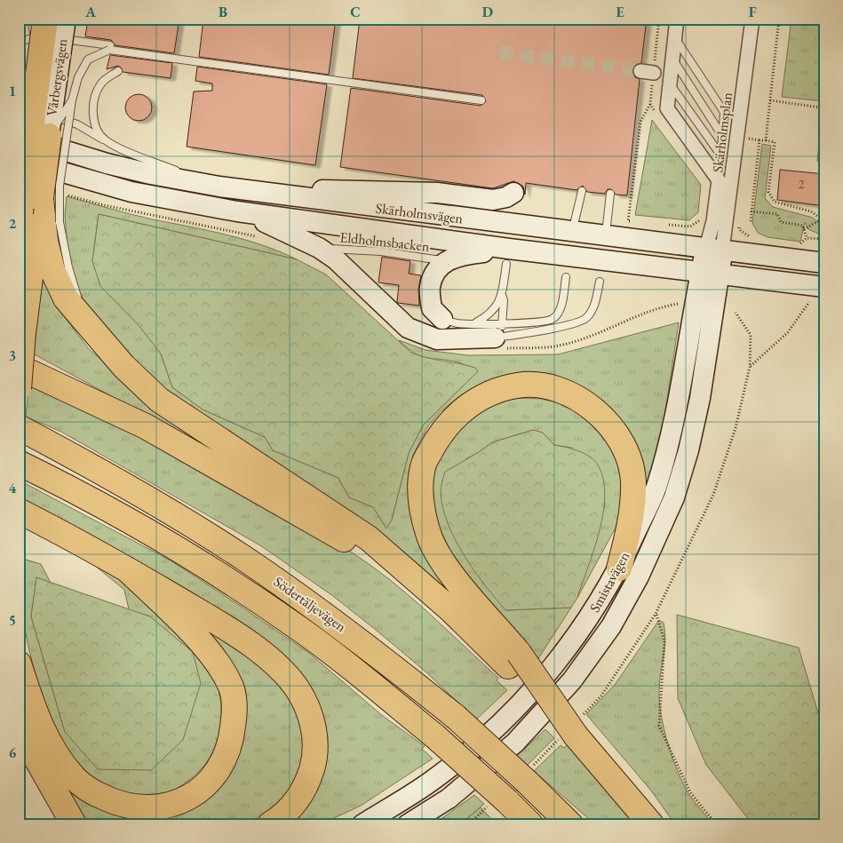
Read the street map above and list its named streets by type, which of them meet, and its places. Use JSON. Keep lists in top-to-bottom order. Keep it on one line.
{"streets":{"highway":["Södertäljevägen"],"main road":["Vårbergsvägen","Skärholmsvägen","Smistavägen"],"street":["Skärholmsplan"],"lane":["Eldholmsbacken"]},"crossings":[["Skärholmsplan","Skärholmsvägen"],["Skärholmsplan","Smistavägen"],["Skärholmsvägen","Eldholmsbacken"],["Skärholmsvägen","Smistavägen"]],"house_numbers":["2"],"grid":{"columns":["A","B","C","D","E","F"],"rows":["1","2","3","4","5","6"]}}
